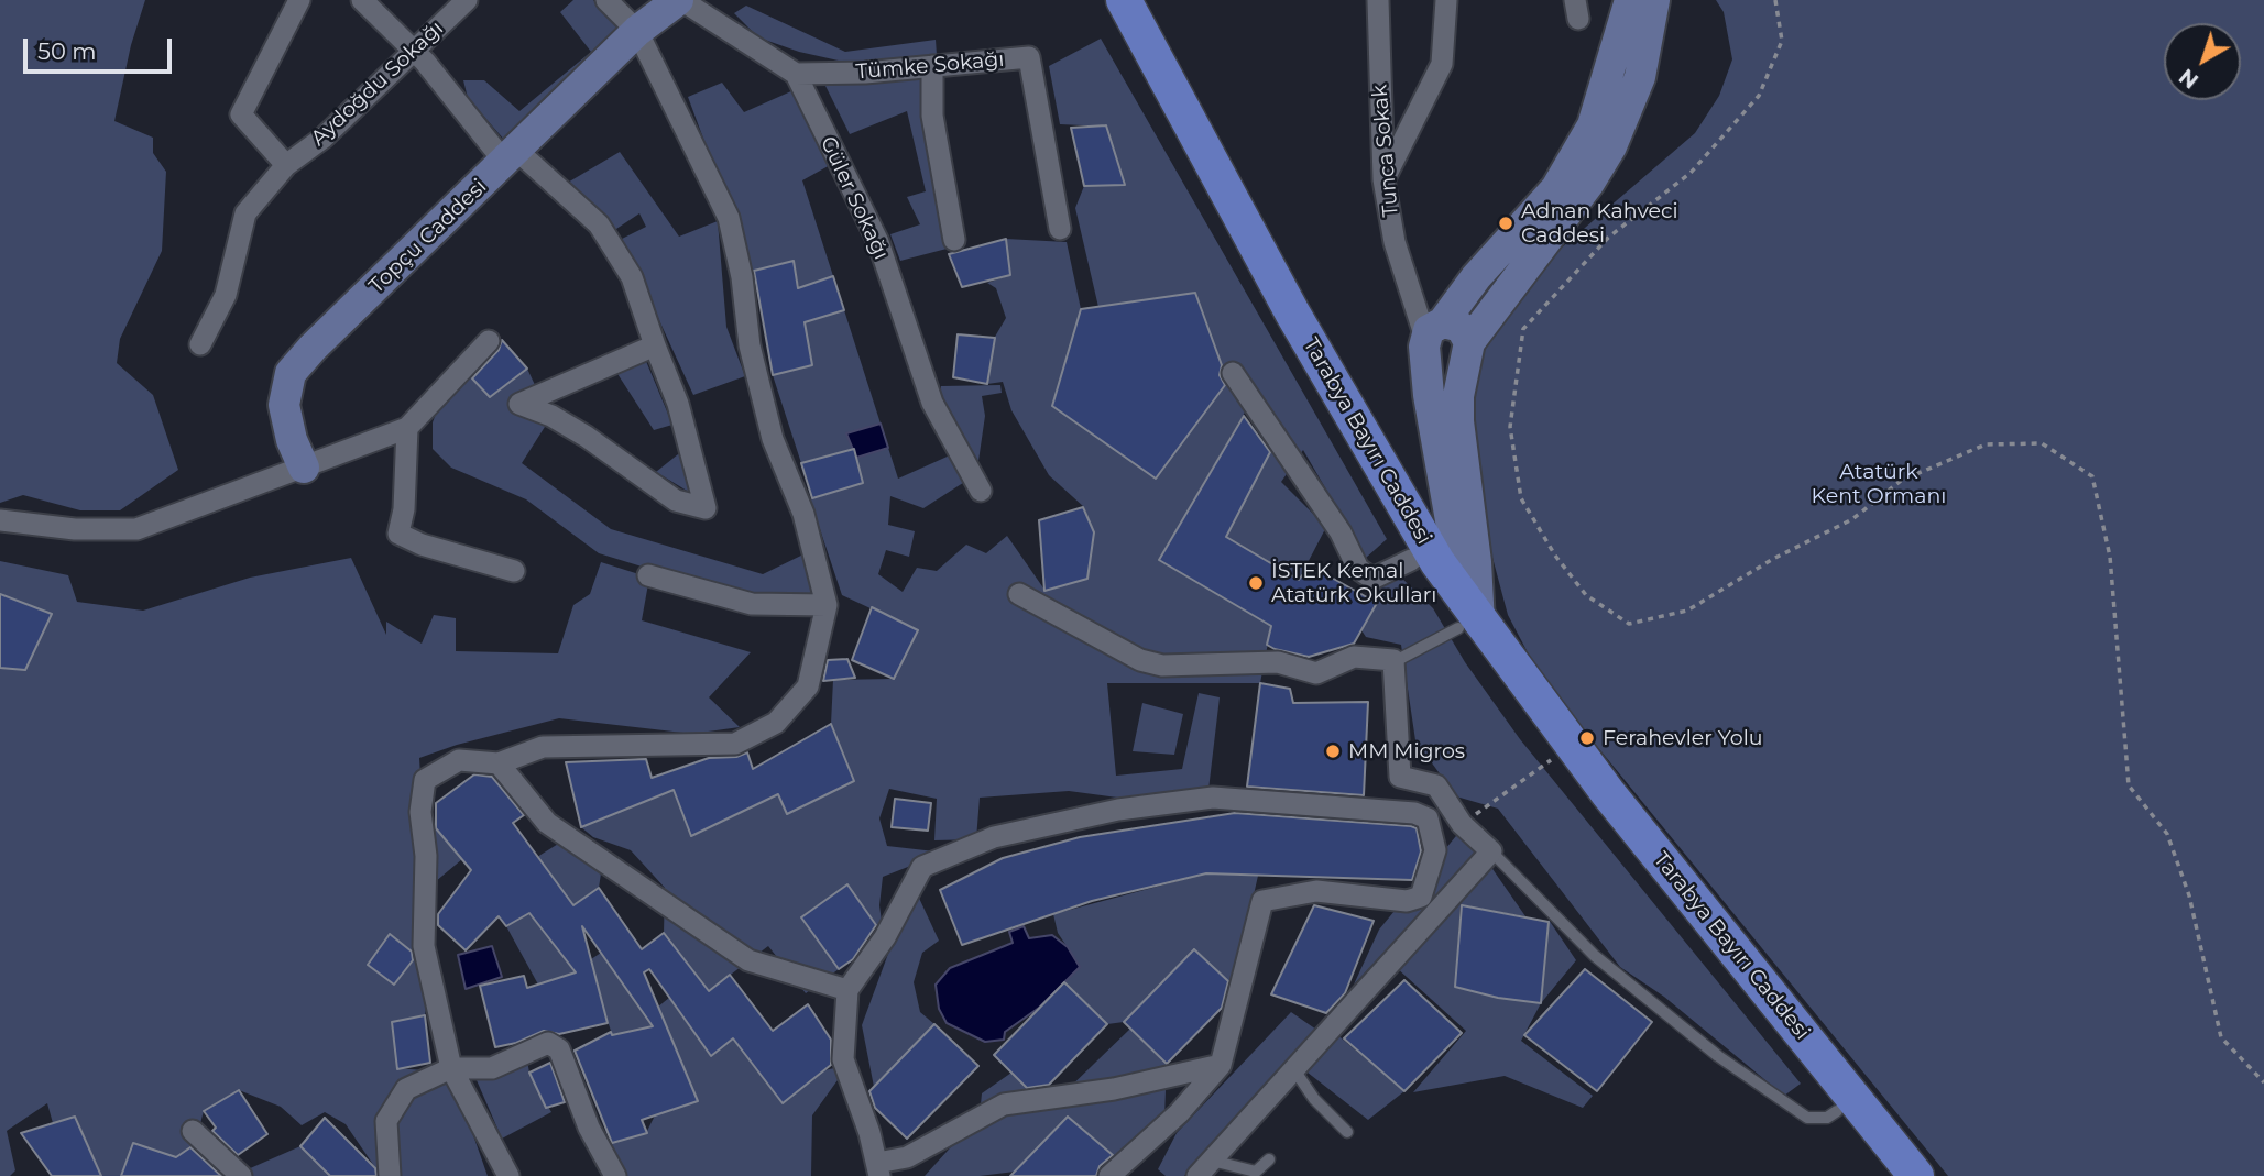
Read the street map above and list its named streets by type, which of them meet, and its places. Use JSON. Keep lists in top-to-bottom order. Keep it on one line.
{"streets":{"main road":["Topçu Caddesi","Tarabya Bayırı Caddesi"],"street":["Tümke Sokağı","Aydoğdu Sokağı","Tunca Sokak","Güler Sokağı"]},"crossings":[["Tümke Sokağı","Güler Sokağı"]],"parks":["Atatürk Kent Ormanı"],"places":["Adnan Kahveci Caddesi","İSTEK Kemal Atatürk Okulları","Ferahevler Yolu","MM Migros"],"scale_bar":"50 m","north":"bottom left"}
